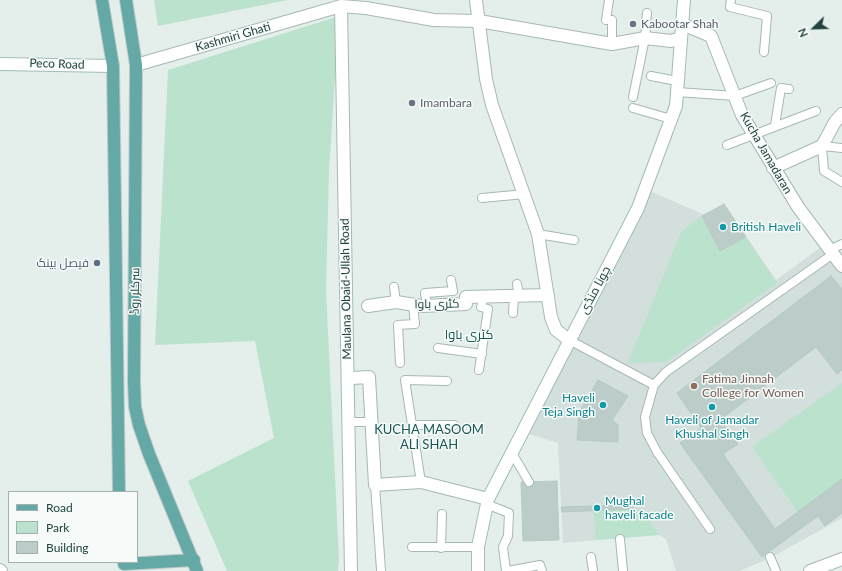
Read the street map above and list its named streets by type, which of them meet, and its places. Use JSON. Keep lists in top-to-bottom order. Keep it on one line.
{"streets":{"main road":["سرکلر روڈ"],"street":["Kashmiri Ghati","Peco Road","Kucha Jamadaran","Maulana Obaid-Ullah Road","چونا منڈی","کٹری باوا"]},"crossings":[["Kashmiri Ghati","Maulana Obaid-Ullah Road"],["Kashmiri Ghati","سرکلر روڈ"],["Peco Road","سرکلر روڈ"],["Kucha Jamadaran","چونا منڈی"]],"districts":["کٹری باوا","KUCHA MASOOM ALI SHAH"],"places":["Kabootar Shah","Imambara","British Haveli","فیصل بینک","Fatima Jinnah College for Women","Haveli Teja Singh","Haveli of Jamadar Khushal Singh","Mughal haveli facade"],"legend":["Road","Park","Building"],"north":"bottom left"}
